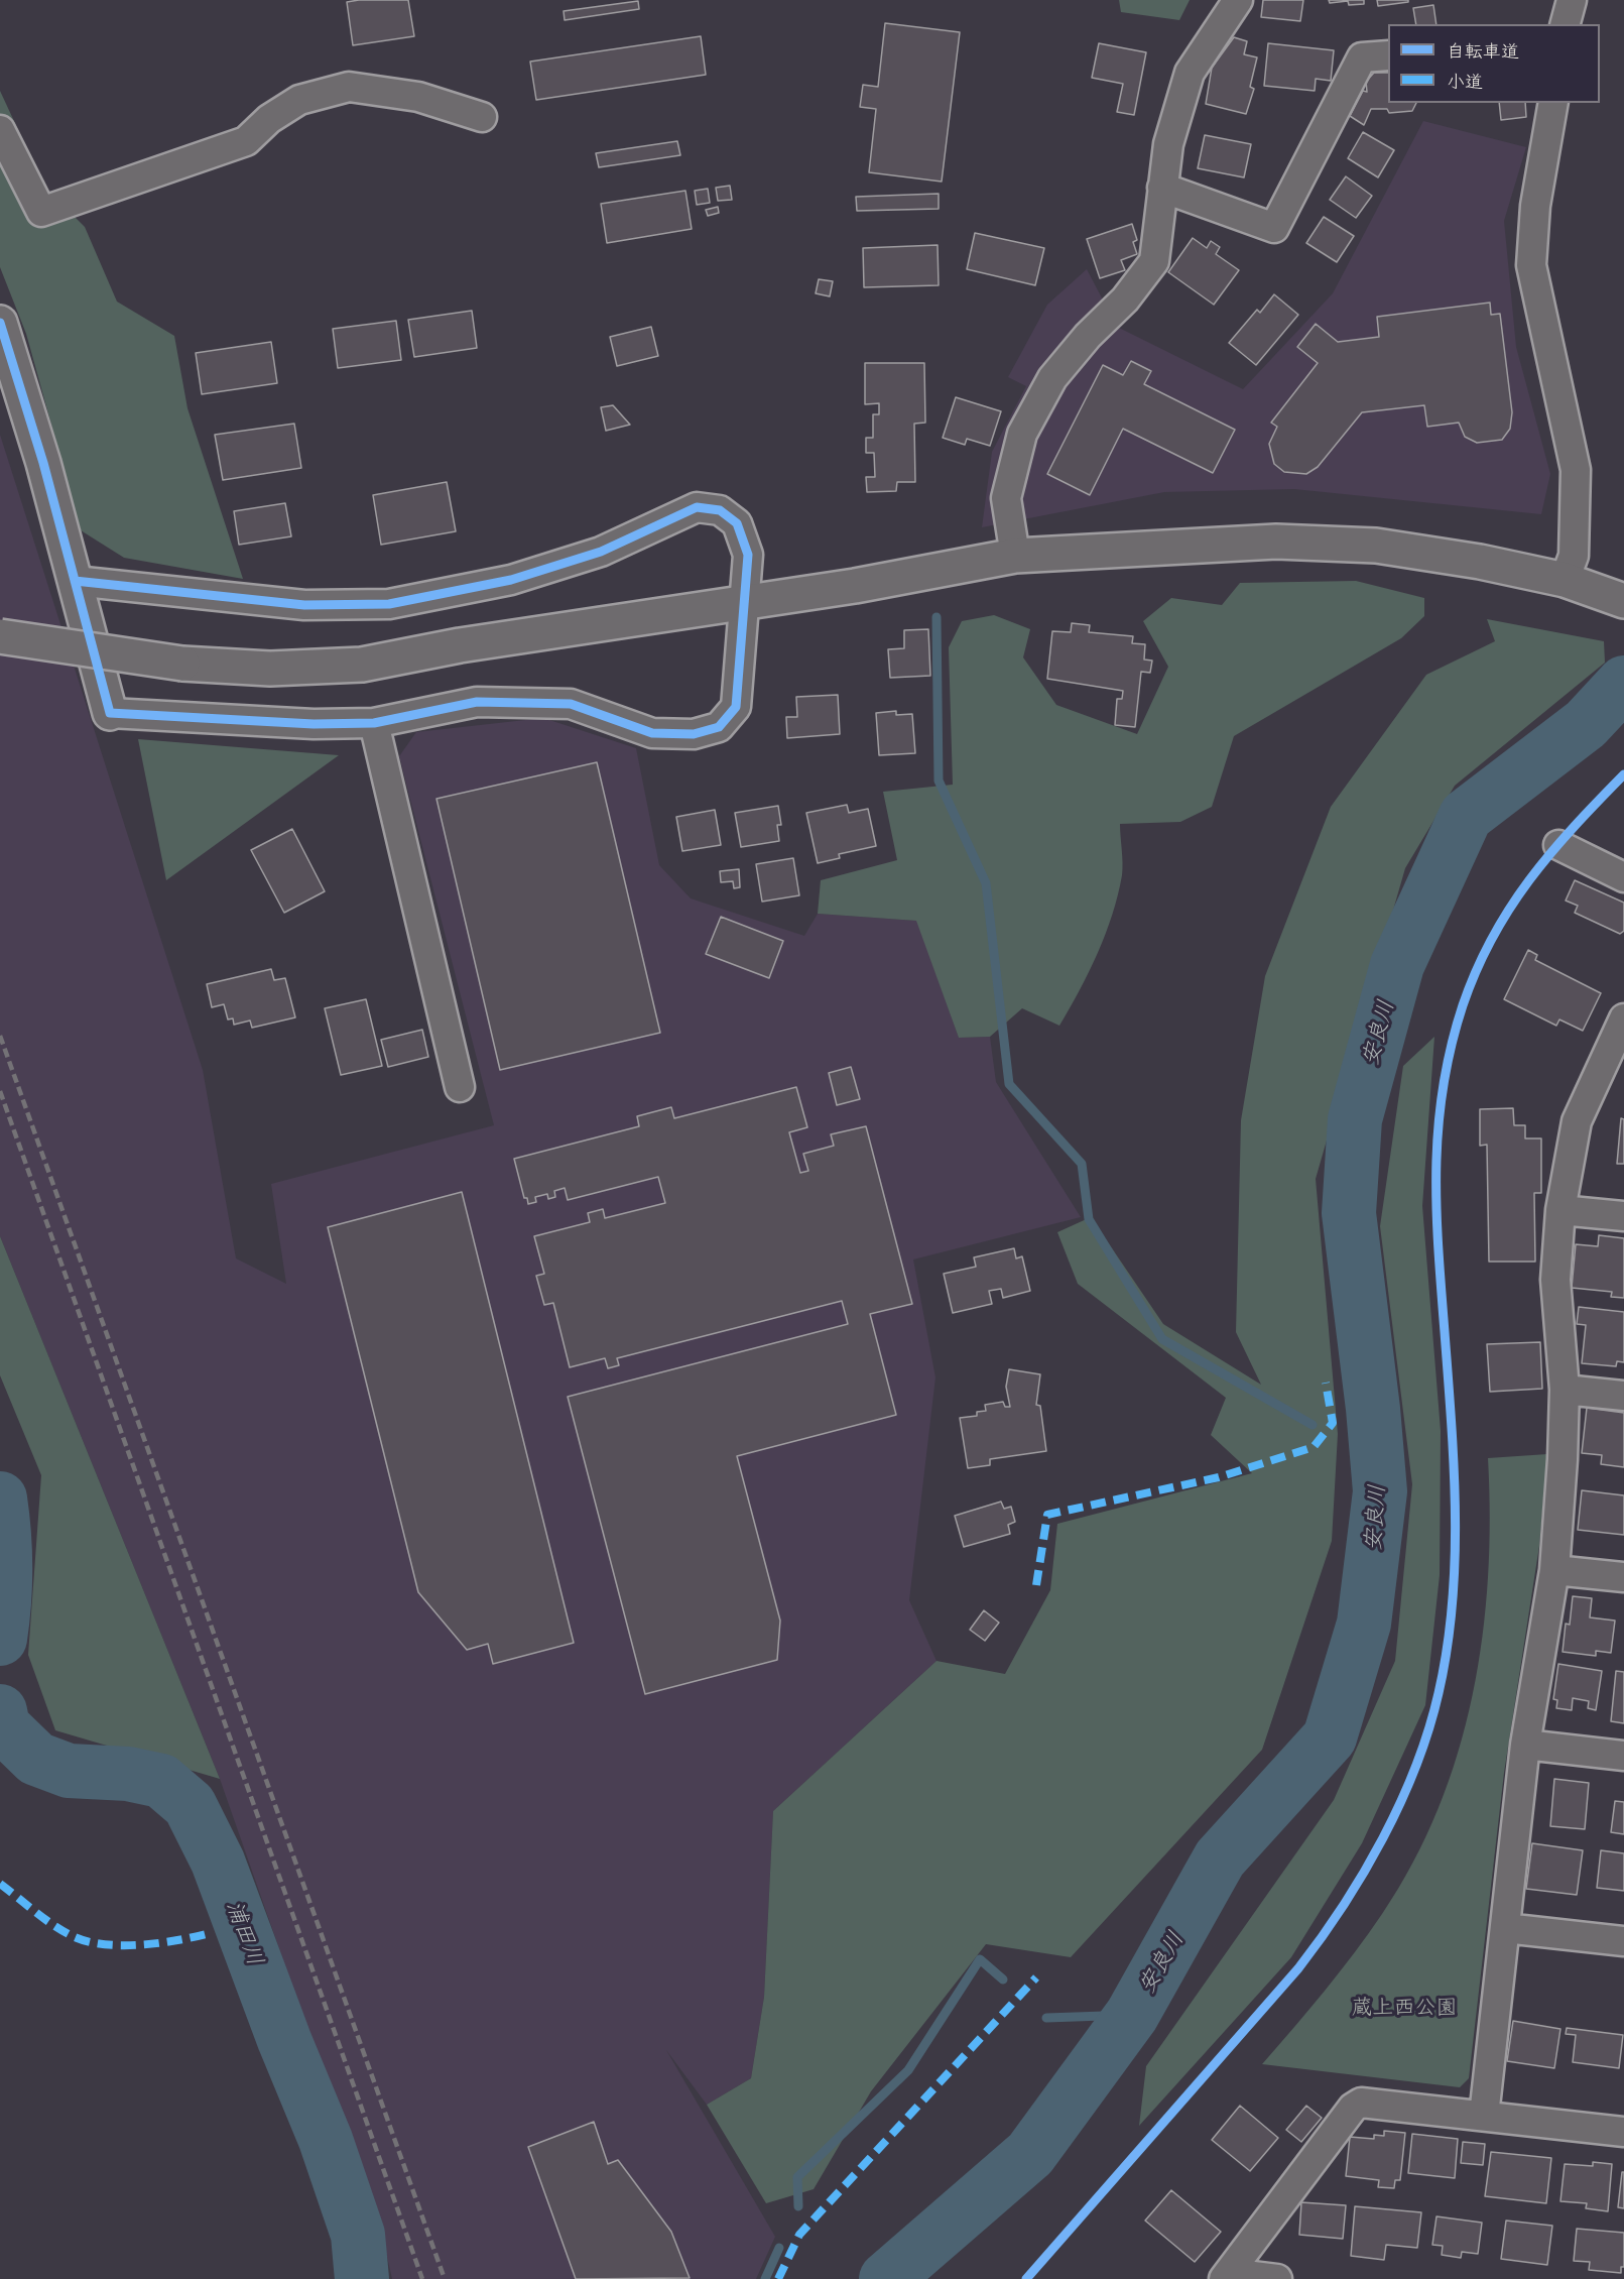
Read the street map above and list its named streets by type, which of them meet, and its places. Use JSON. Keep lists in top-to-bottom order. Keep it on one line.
{"water":["安良川","浦田川"],"parks":["蔵上西公園"],"legend":["自転車道","小道"]}
